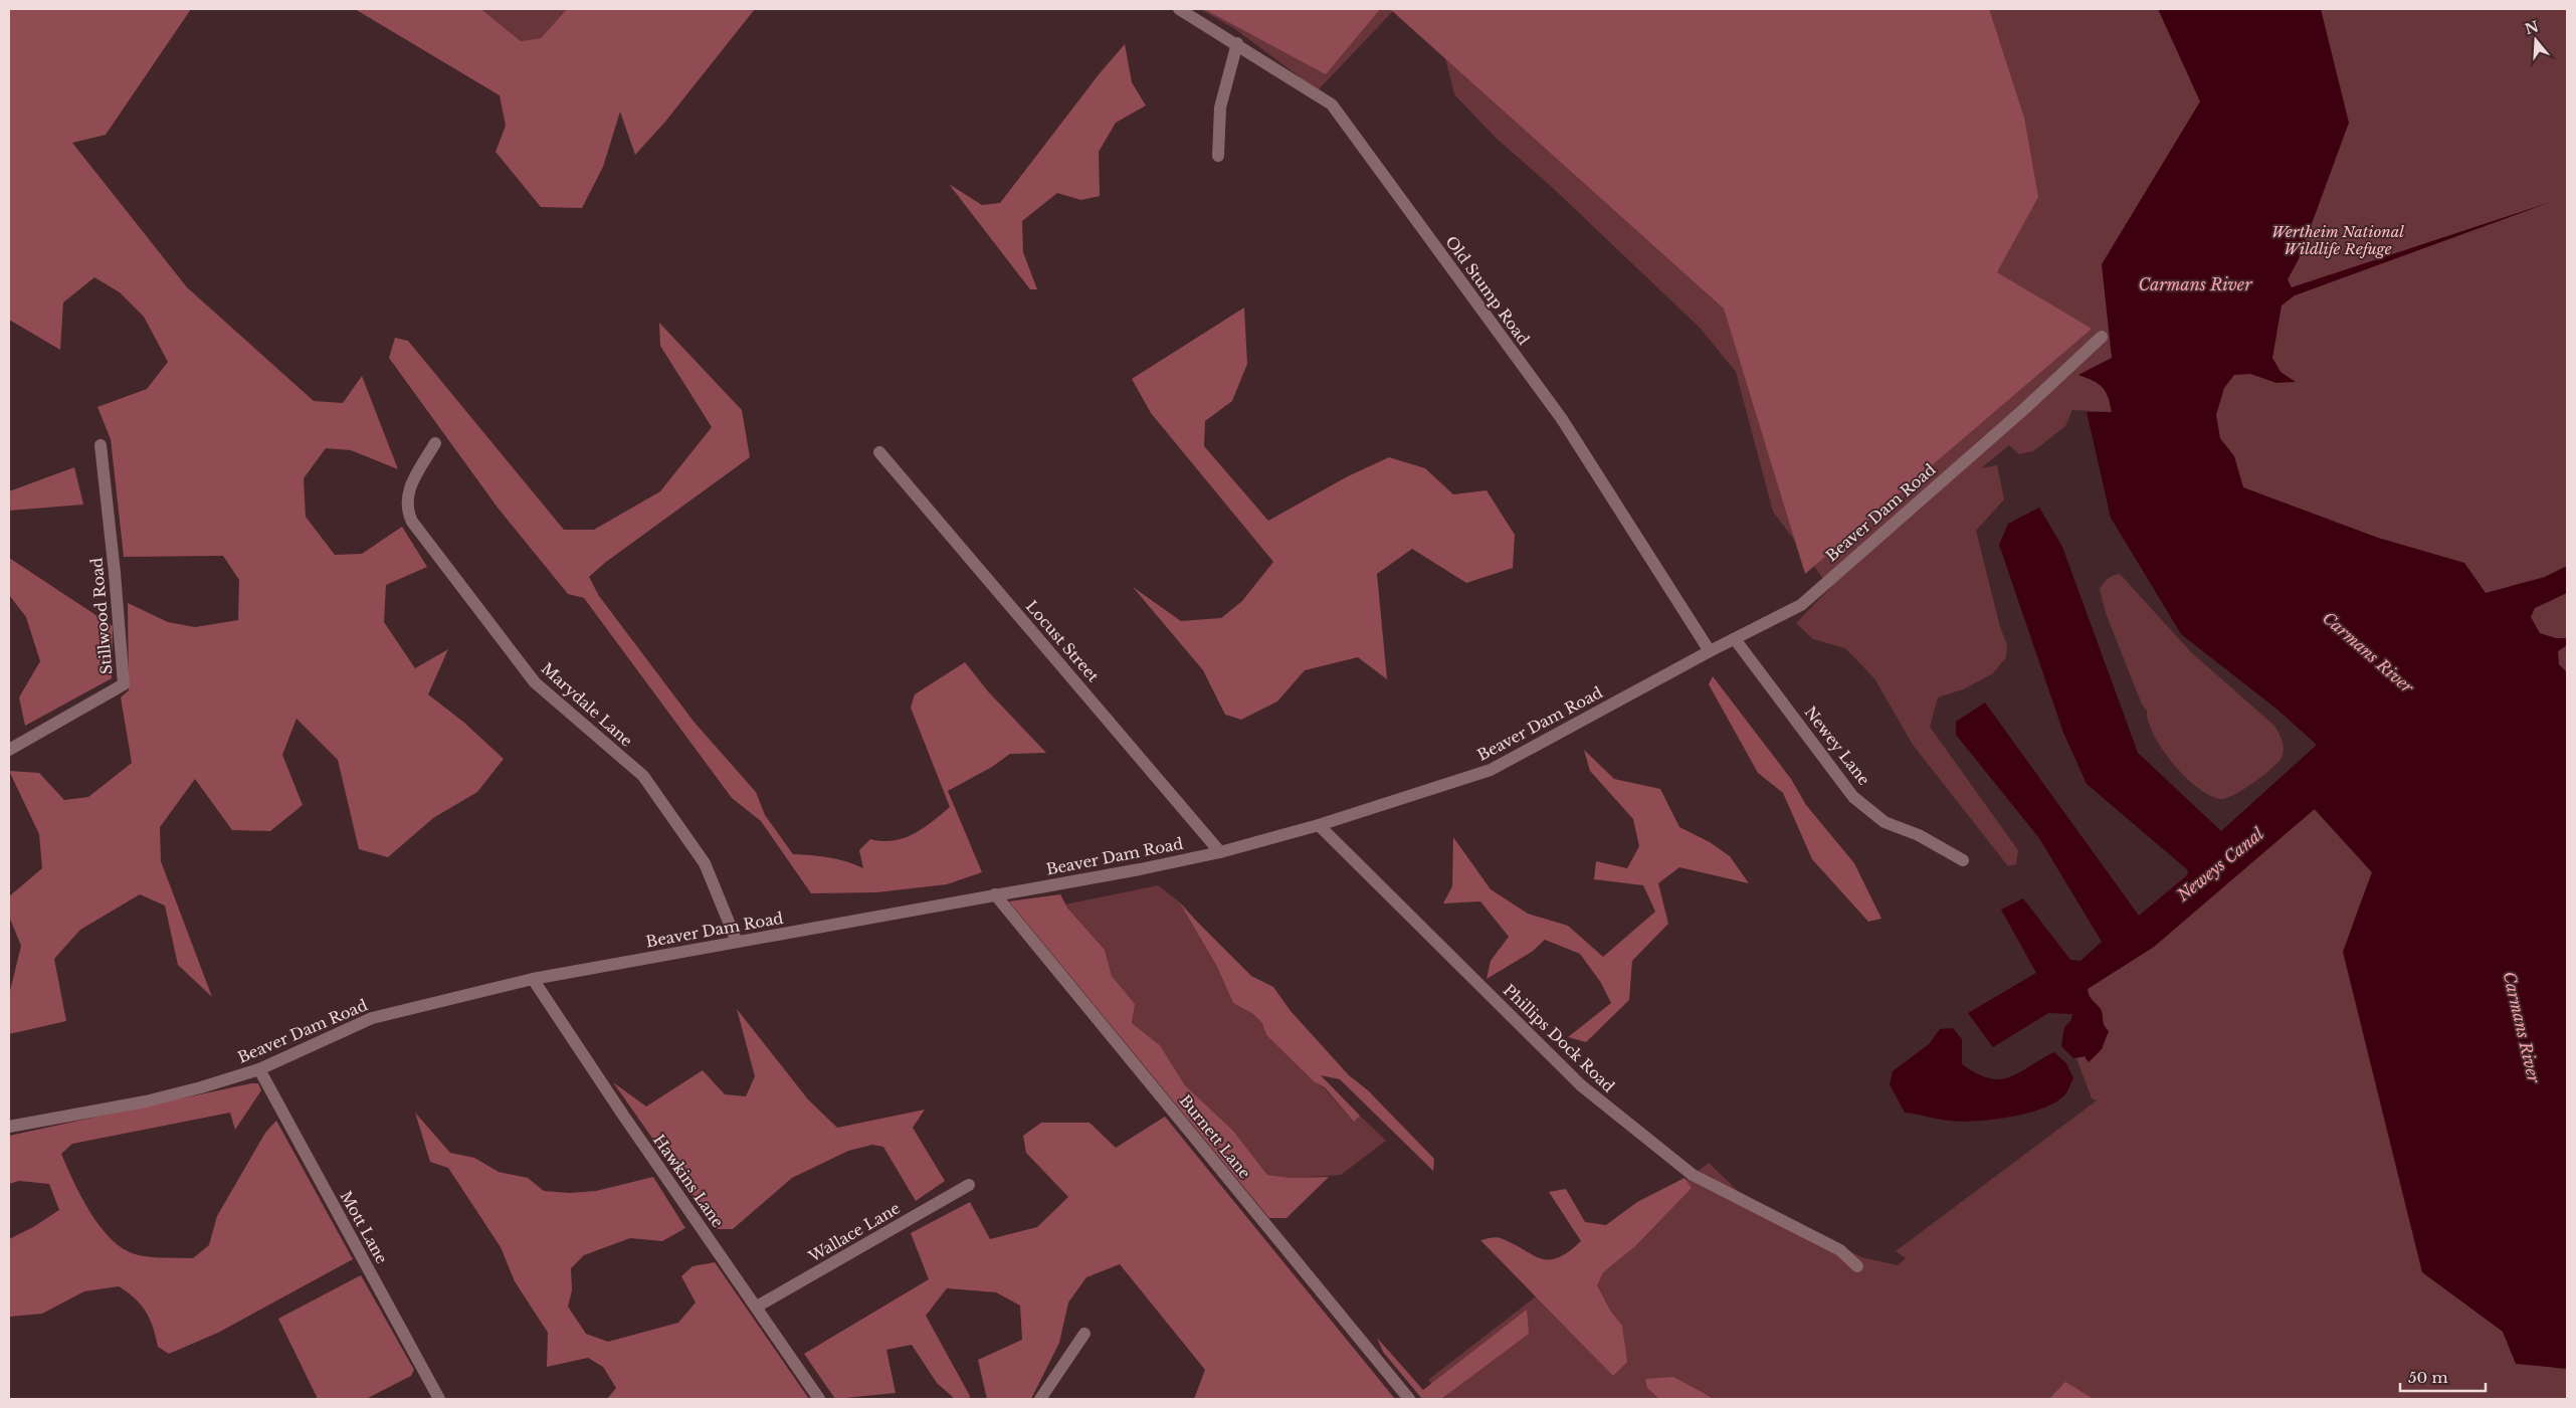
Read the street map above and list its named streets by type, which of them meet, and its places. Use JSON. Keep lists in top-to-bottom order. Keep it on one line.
{"streets":{"street":["Old Stump Road","Beaver Dam Road","Stillwood Road","Locust Street","Marydale Lane","Newey Lane","Phillips Dock Road","Burnett Lane","Hawkins Lane","Mott Lane","Wallace Lane"]},"crossings":[["Old Stump Road","Beaver Dam Road"],["Beaver Dam Road","Locust Street"],["Beaver Dam Road","Marydale Lane"],["Beaver Dam Road","Newey Lane"],["Beaver Dam Road","Phillips Dock Road"],["Beaver Dam Road","Burnett Lane"],["Beaver Dam Road","Hawkins Lane"],["Beaver Dam Road","Mott Lane"],["Hawkins Lane","Wallace Lane"]],"water":["Carmans River","Neweys Canal"],"parks":["Wertheim National Wildlife Refuge"],"scale_bar":"50 m","north":"top"}
